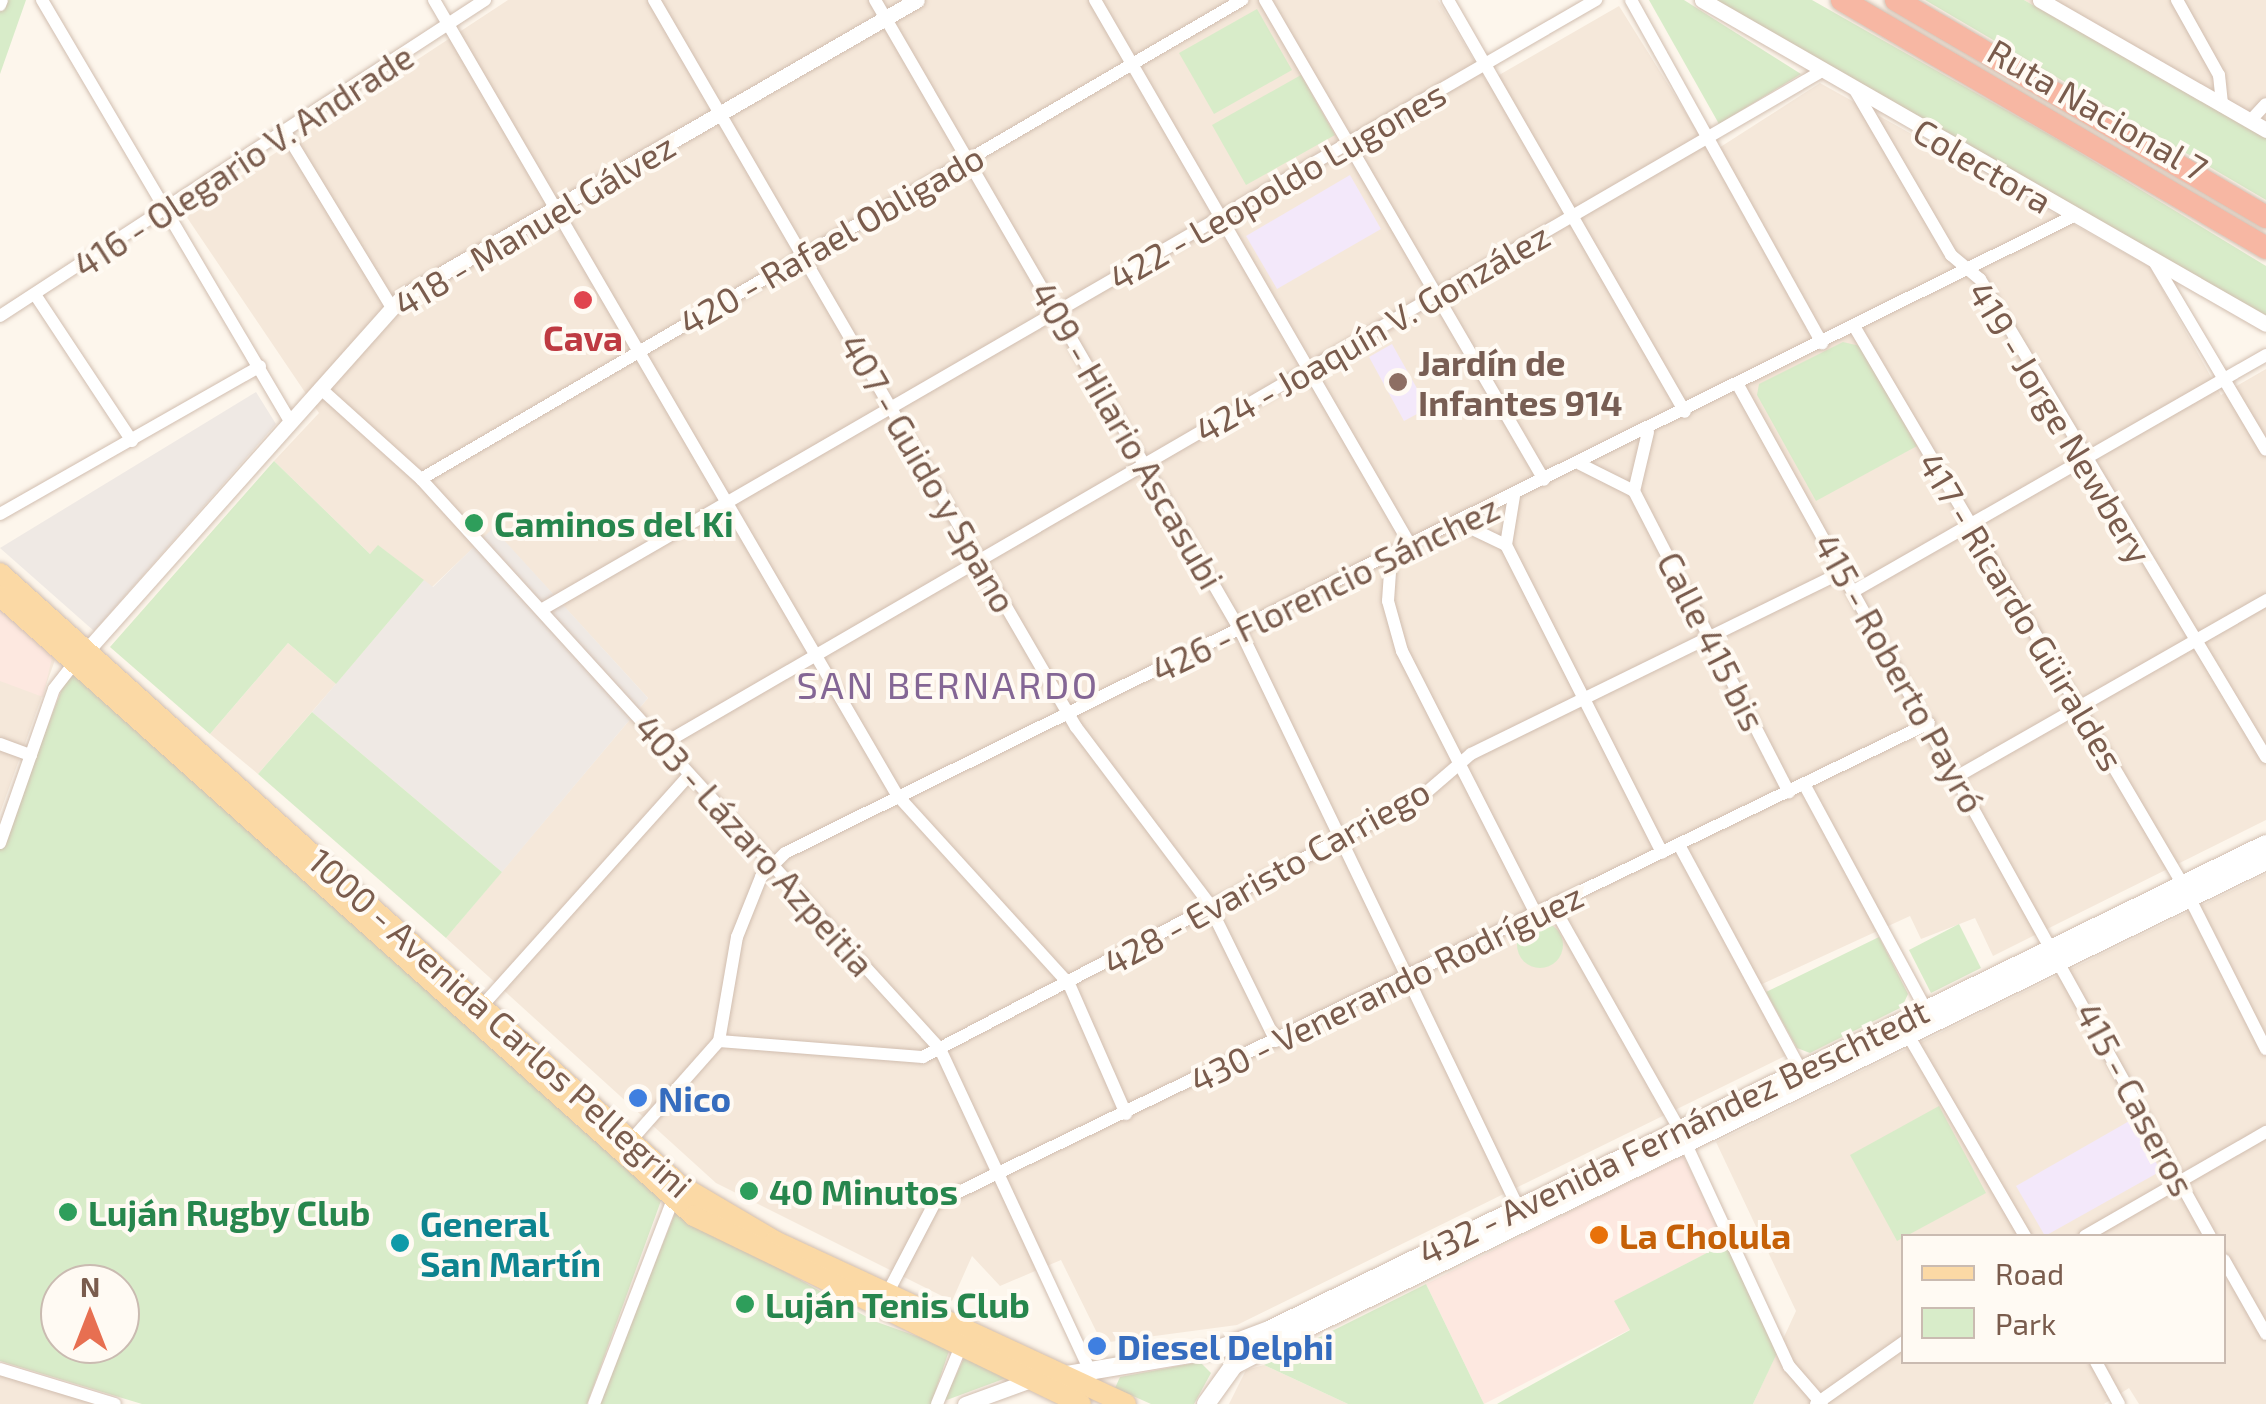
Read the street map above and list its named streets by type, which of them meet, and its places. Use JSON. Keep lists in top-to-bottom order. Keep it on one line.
{"streets":{"highway":["Ruta Nacional 7"],"main road":["1000 - Avenida Carlos Pellegrini","432 - Avenida Fernández Beschtedt"],"street":["416 - Olegario V. Andrade","Colectora","422 - Leopoldo Lugones","418 - Manuel Gálvez","420 - Rafael Obligado","424 - Joaquín V. González","419 - Jorge Newbery","409 - Hilario Ascasubi","407 - Guido y Spano","426 - Florencio Sánchez","417 - Ricardo Güiraldes","Calle 415 bis","415 - Roberto Payró","403 - Lázaro Azpeitia","428 - Evaristo Carriego","430 - Venerando Rodríguez","415 - Caseros"]},"crossings":[["Colectora","424 - Joaquín V. González"],["Colectora","419 - Jorge Newbery"],["Colectora","426 - Florencio Sánchez"],["422 - Leopoldo Lugones","409 - Hilario Ascasubi"],["422 - Leopoldo Lugones","407 - Guido y Spano"],["422 - Leopoldo Lugones","403 - Lázaro Azpeitia"],["418 - Manuel Gálvez","409 - Hilario Ascasubi"],["418 - Manuel Gálvez","407 - Guido y Spano"],["418 - Manuel Gálvez","403 - Lázaro Azpeitia"],["418 - Manuel Gálvez","1000 - Avenida Carlos Pellegrini"],["420 - Rafael Obligado","409 - Hilario Ascasubi"],["420 - Rafael Obligado","407 - Guido y Spano"],["420 - Rafael Obligado","403 - Lázaro Azpeitia"],["424 - Joaquín V. González","409 - Hilario Ascasubi"],["424 - Joaquín V. González","407 - Guido y Spano"],["424 - Joaquín V. González","403 - Lázaro Azpeitia"],["419 - Jorge Newbery","426 - Florencio Sánchez"],["409 - Hilario Ascasubi","426 - Florencio Sánchez"],["409 - Hilario Ascasubi","428 - Evaristo Carriego"],["409 - Hilario Ascasubi","430 - Venerando Rodríguez"],["409 - Hilario Ascasubi","432 - Avenida Fernández Beschtedt"],["407 - Guido y Spano","426 - Florencio Sánchez"],["407 - Guido y Spano","428 - Evaristo Carriego"],["407 - Guido y Spano","430 - Venerando Rodríguez"],["426 - Florencio Sánchez","417 - Ricardo Güiraldes"],["426 - Florencio Sánchez","415 - Roberto Payró"],["426 - Florencio Sánchez","403 - Lázaro Azpeitia"],["417 - Ricardo Güiraldes","432 - Avenida Fernández Beschtedt"],["Calle 415 bis","428 - Evaristo Carriego"],["Calle 415 bis","430 - Venerando Rodríguez"],["415 - Roberto Payró","428 - Evaristo Carriego"],["415 - Roberto Payró","430 - Venerando Rodríguez"],["415 - Roberto Payró","415 - Caseros"],["415 - Roberto Payró","432 - Avenida Fernández Beschtedt"],["403 - Lázaro Azpeitia","428 - Evaristo Carriego"],["403 - Lázaro Azpeitia","430 - Venerando Rodríguez"],["403 - Lázaro Azpeitia","432 - Avenida Fernández Beschtedt"],["430 - Venerando Rodríguez","1000 - Avenida Carlos Pellegrini"],["1000 - Avenida Carlos Pellegrini","432 - Avenida Fernández Beschtedt"],["415 - Caseros","432 - Avenida Fernández Beschtedt"]],"districts":["SAN BERNARDO"],"places":["Cava","Jardín de Infantes 914","Caminos del Ki","Nico","40 Minutos","Luján Rugby Club","La Cholula","General San Martín","Luján Tenis Club","Diesel Delphi"],"legend":["Road","Park"],"north":"top"}
